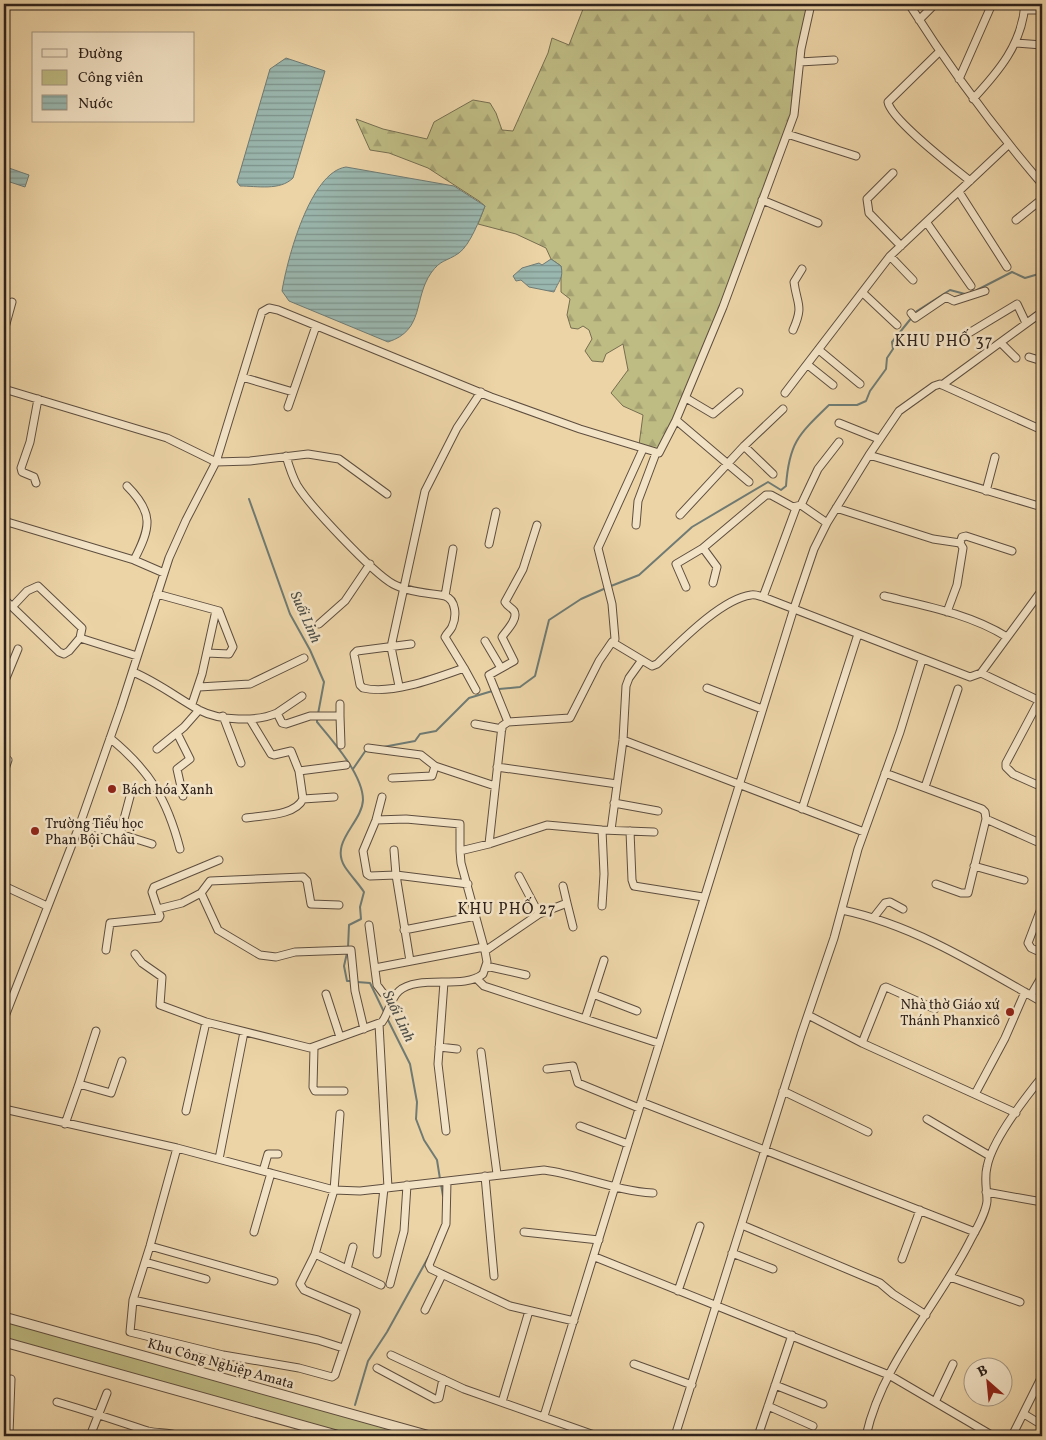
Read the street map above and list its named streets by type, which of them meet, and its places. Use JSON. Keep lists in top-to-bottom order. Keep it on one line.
{"streets":{"street":["Khu Công Nghiệp Amata"]},"districts":["KHU PHỐ 37","KHU PHỐ 27"],"water":["Suối Linh"],"places":["Bách hóa Xanh","Trường Tiểu học Phan Bội Châu","Nhà thờ Giáo xứ Thánh Phanxicô"],"legend":["Đường","Công viên","Nước"],"north":"top left"}
